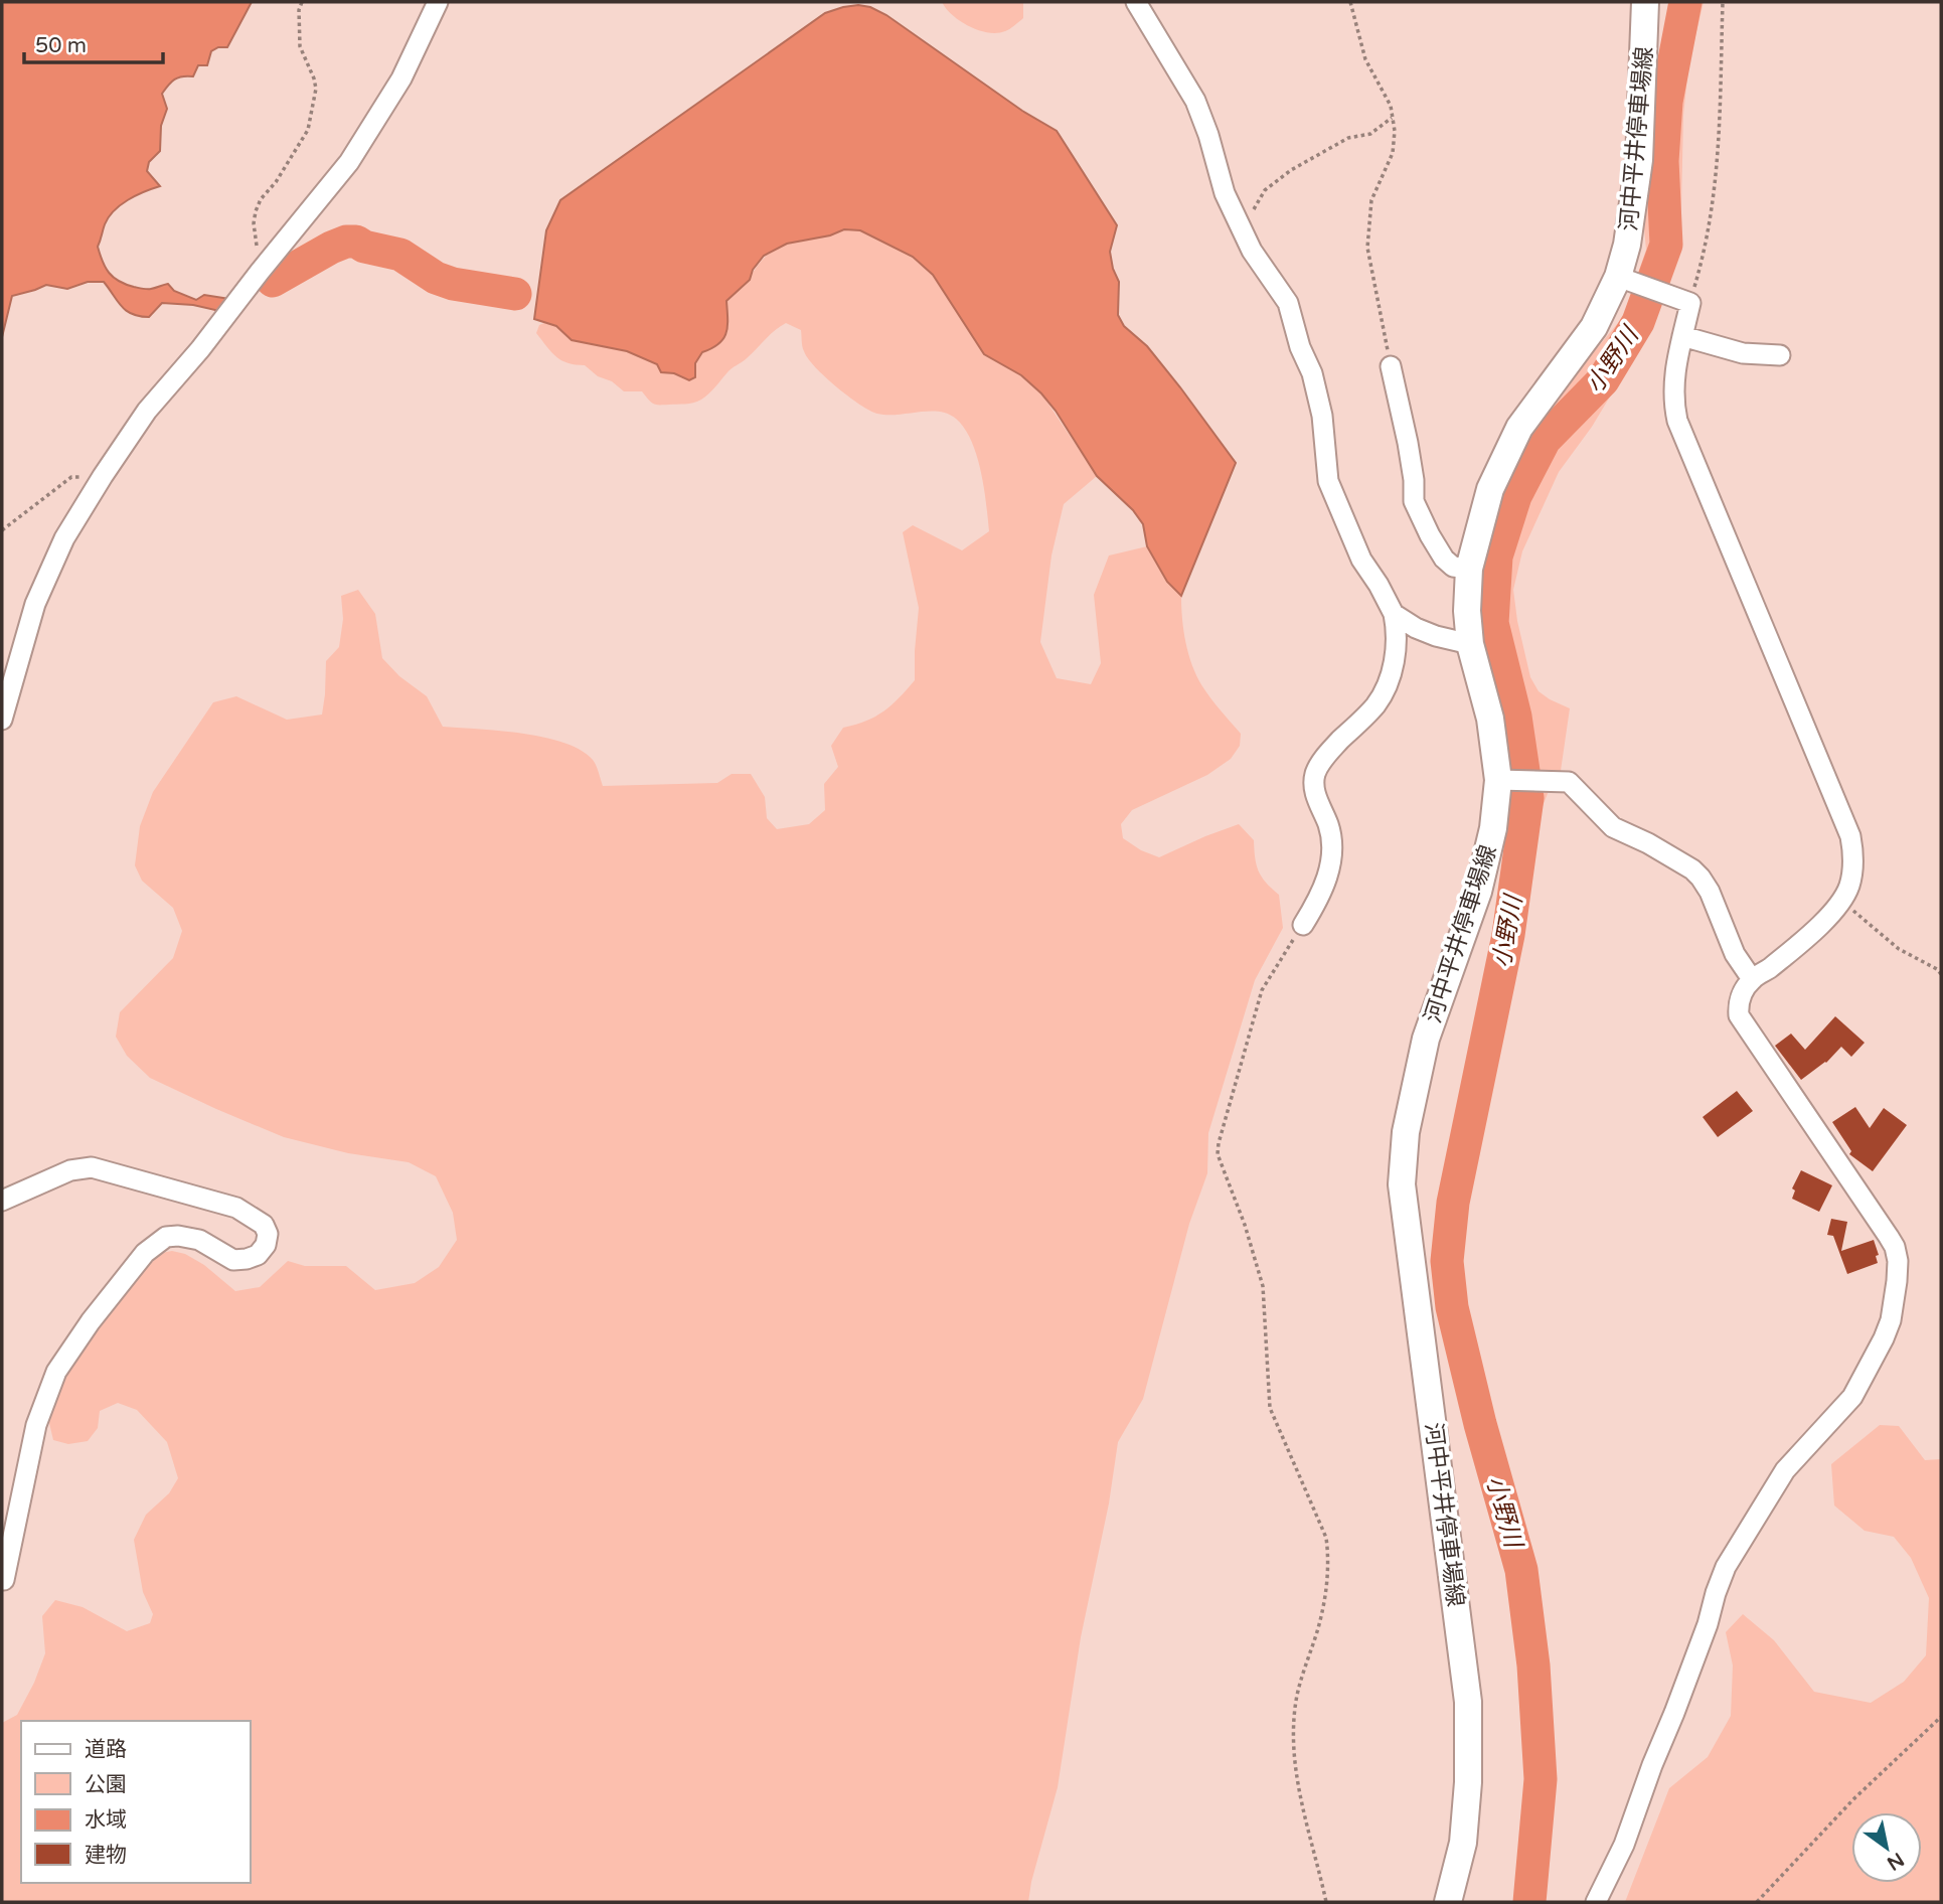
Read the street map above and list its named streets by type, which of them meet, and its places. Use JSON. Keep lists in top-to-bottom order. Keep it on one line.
{"streets":{"main road":["河中平井停車場線"]},"water":["小野川"],"legend":["道路","公園","水域","建物"],"scale_bar":"50 m","north":"bottom right"}
